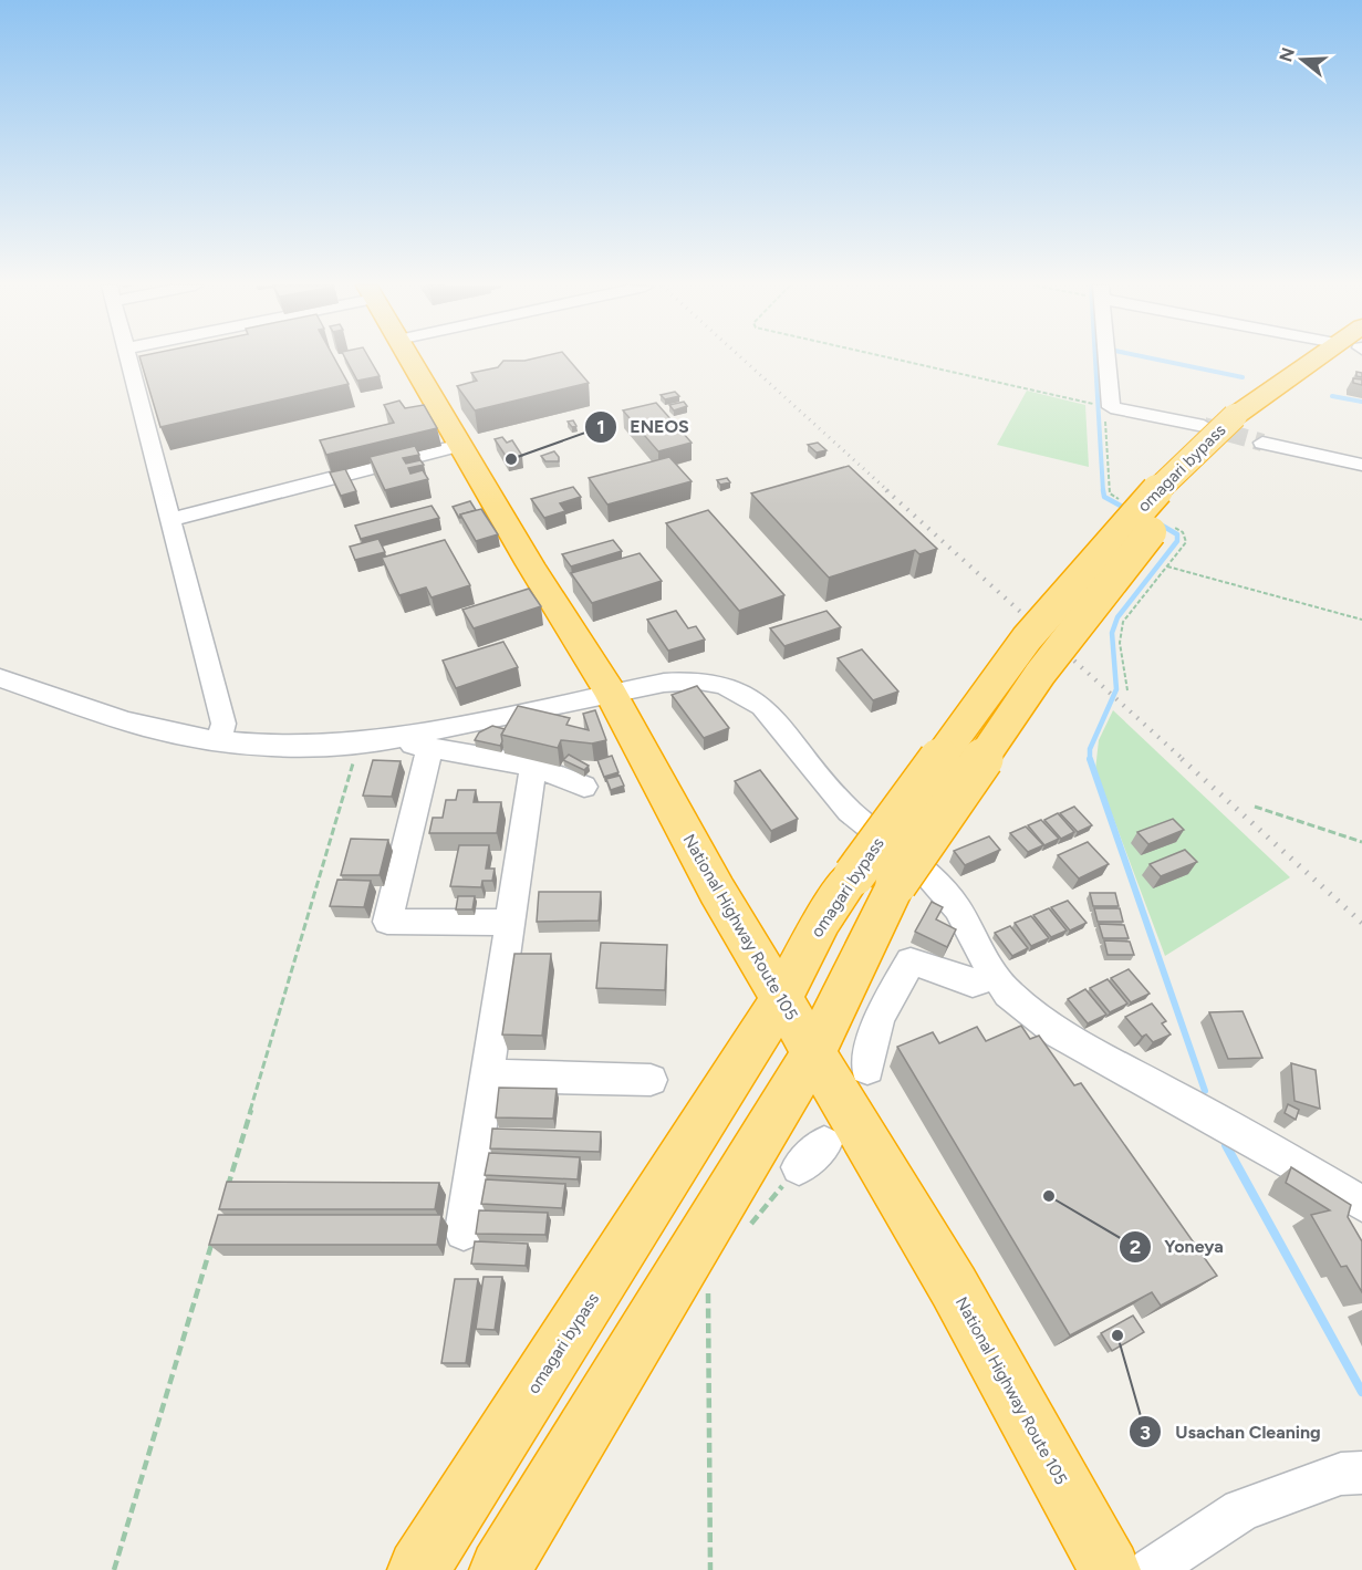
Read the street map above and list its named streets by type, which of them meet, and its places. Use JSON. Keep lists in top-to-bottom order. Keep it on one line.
{"streets":{"highway":["omagari bypass","National Highway Route 105"]},"crossings":[["omagari bypass","National Highway Route 105"]],"places":["ENEOS","Yoneya","Usachan Cleaning"],"north":"left"}
